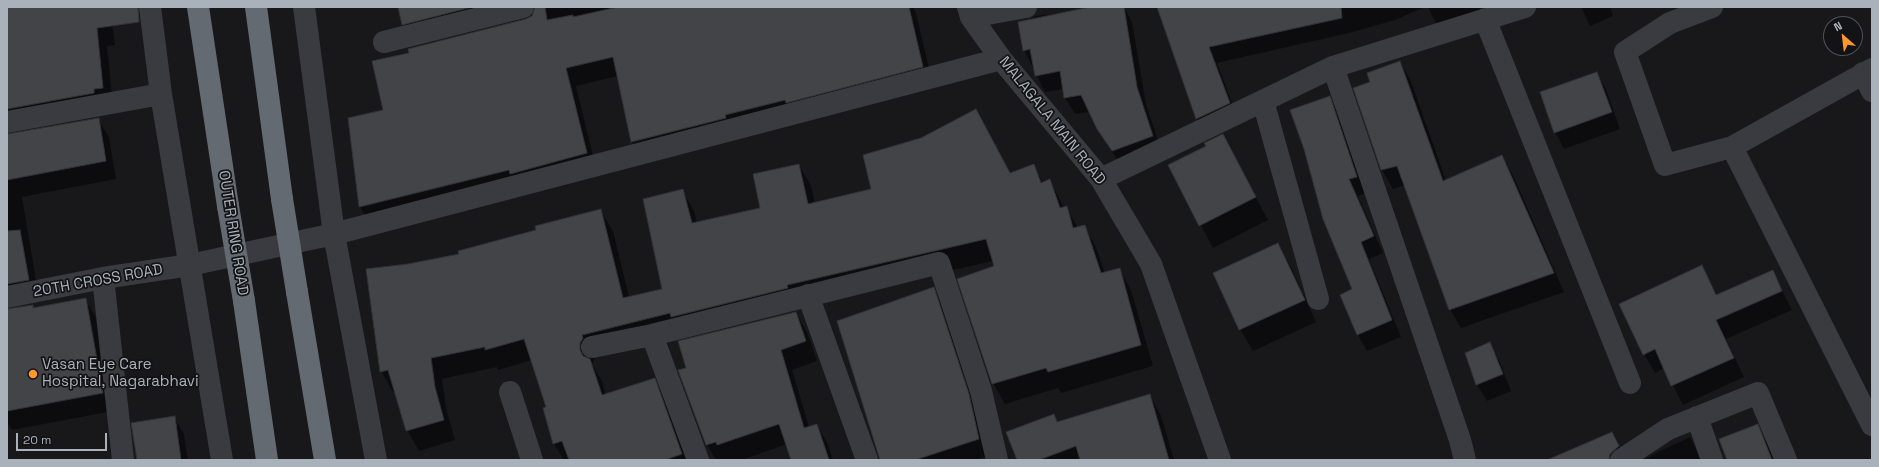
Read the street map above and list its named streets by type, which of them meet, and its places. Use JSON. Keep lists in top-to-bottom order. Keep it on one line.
{"streets":{"highway":["OUTER RING ROAD"],"street":["MALAGALA MAIN ROAD","20TH CROSS ROAD"]},"crossings":[["MALAGALA MAIN ROAD","20TH CROSS ROAD"]],"places":["Vasan Eye Care Hospital, Nagarabhavi"],"scale_bar":"20 m","north":"top left"}
